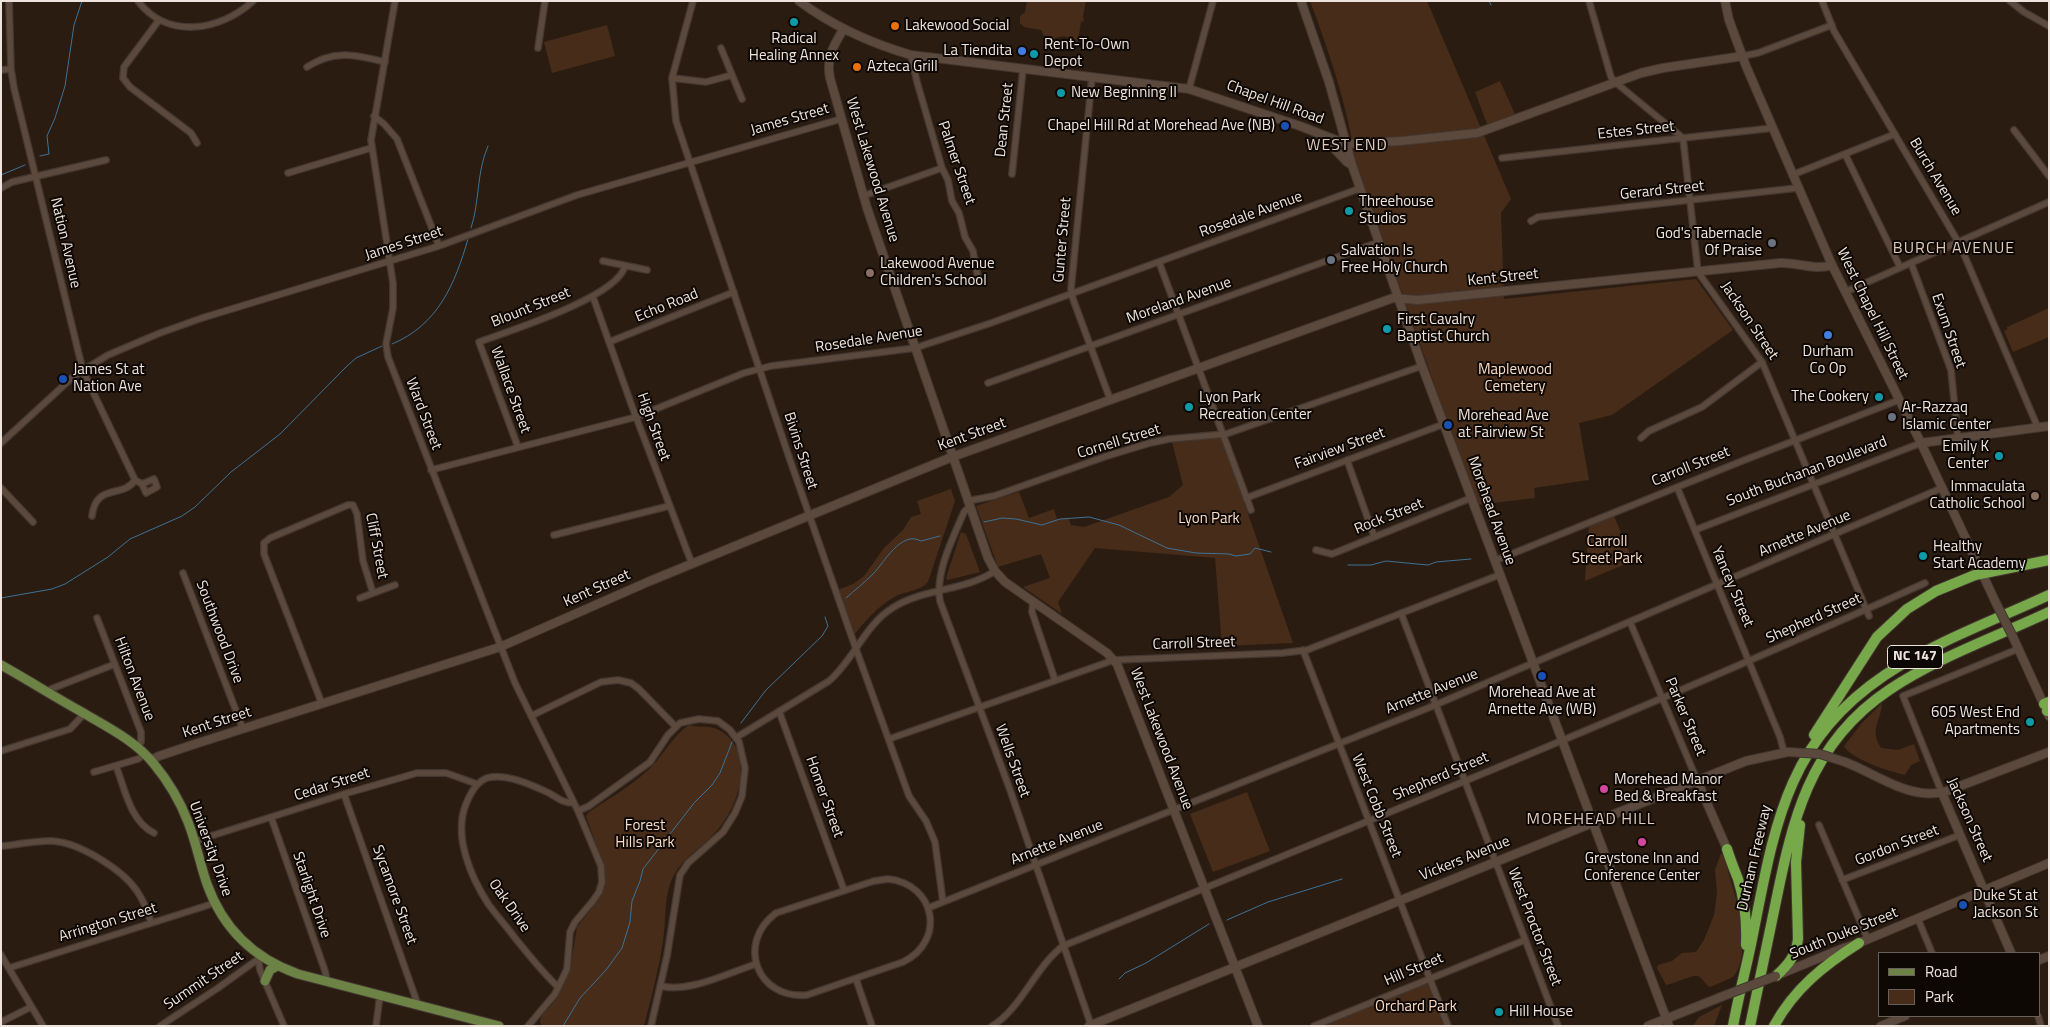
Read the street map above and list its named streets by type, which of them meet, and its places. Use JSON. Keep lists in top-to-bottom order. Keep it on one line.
{"streets":{"highway":["NC 147","Durham Freeway"],"main road":["University Drive"],"street":["Chapel Hill Road","James Street","Dean Street","Estes Street","Palmer Street","West Lakewood Avenue","Burch Avenue","Gerard Street","Rosedale Avenue","Gunter Street","Nation Avenue","Kent Street","Moreland Avenue","Echo Road","Blount Street","West Chapel Hill Street","Jackson Street","Exum Street","Wallace Street","Ward Street","High Street","Cornell Street","Fairview Street","Bivins Street","Carroll Street","South Buchanan Boulevard","Morehead Avenue","Rock Street","Arnette Avenue","Cliff Street","Yancey Street","Shepherd Street","Southwood Drive","Hilton Avenue","Parker Street","Wells Street","Cedar Street","Homer Street","West Cobb Street","Gordon Street","Vickers Avenue","Starlight Drive","Sycamore Street","Oak Drive","Arrington Street","West Proctor Street","South Duke Street","Hill Street","Summit Street"]},"crossings":[["Chapel Hill Road","Dean Street"],["Chapel Hill Road","Palmer Street"],["Chapel Hill Road","West Lakewood Avenue"],["Chapel Hill Road","Gunter Street"],["Chapel Hill Road","West Chapel Hill Street"],["Chapel Hill Road","Morehead Avenue"],["James Street","West Lakewood Avenue"],["James Street","Nation Avenue"],["James Street","Ward Street"],["James Street","Bivins Street"],["Estes Street","West Chapel Hill Street"],["Estes Street","Jackson Street"],["West Lakewood Avenue","Rosedale Avenue"],["West Lakewood Avenue","Kent Street"],["West Lakewood Avenue","Cornell Street"],["West Lakewood Avenue","Carroll Street"],["West Lakewood Avenue","Arnette Avenue"],["West Lakewood Avenue","Shepherd Street"],["West Lakewood Avenue","Wells Street"],["West Lakewood Avenue","Vickers Avenue"],["Burch Avenue","South Buchanan Boulevard"],["Gerard Street","West Chapel Hill Street"],["Gerard Street","Jackson Street"],["Rosedale Avenue","Gunter Street"],["Rosedale Avenue","Wallace Street"],["Rosedale Avenue","Ward Street"],["Rosedale Avenue","High Street"],["Rosedale Avenue","Bivins Street"],["Rosedale Avenue","Morehead Avenue"],["Gunter Street","Kent Street"],["Gunter Street","Moreland Avenue"],["Kent Street","West Chapel Hill Street"],["Kent Street","Jackson Street"],["Kent Street","Ward Street"],["Kent Street","High Street"],["Kent Street","Bivins Street"],["Kent Street","Morehead Avenue"],["Kent Street","Cliff Street"],["Kent Street","Southwood Drive"],["Kent Street","University Drive"],["Moreland Avenue","Morehead Avenue"],["Echo Road","High Street"],["Echo Road","Bivins Street"],["Blount Street","Wallace Street"],["Blount Street","High Street"],["West Chapel Hill Street","Jackson Street"],["West Chapel Hill Street","Carroll Street"],["West Chapel Hill Street","South Buchanan Boulevard"],["West Chapel Hill Street","Arnette Avenue"],["Jackson Street","Carroll Street"],["Jackson Street","South Buchanan Boulevard"],["Jackson Street","Arnette Avenue"],["Jackson Street","Shepherd Street"],["Jackson Street","Gordon Street"],["Jackson Street","Vickers Avenue"],["Jackson Street","South Duke Street"],["Exum Street","South Buchanan Boulevard"],["Ward Street","Oak Drive"],["Cornell Street","Morehead Avenue"],["Cornell Street","Wells Street"],["Fairview Street","Morehead Avenue"],["Bivins Street","Carroll Street"],["Bivins Street","Arnette Avenue"],["Carroll Street","Morehead Avenue"],["Carroll Street","Yancey Street"],["Carroll Street","Wells Street"],["Carroll Street","West Cobb Street"],["Carroll Street","West Proctor Street"],["South Buchanan Boulevard","Yancey Street"],["Morehead Avenue","Rock Street"],["Morehead Avenue","Arnette Avenue"],["Morehead Avenue","Shepherd Street"],["Morehead Avenue","Vickers Avenue"],["Morehead Avenue","South Duke Street"],["Arnette Avenue","Yancey Street"],["Arnette Avenue","Parker Street"],["Arnette Avenue","Wells Street"],["Arnette Avenue","West Cobb Street"],["Arnette Avenue","West Proctor Street"],["Yancey Street","Shepherd Street"],["Yancey Street","Vickers Avenue"],["Shepherd Street","Parker Street"],["Shepherd Street","Wells Street"],["Shepherd Street","West Cobb Street"],["Shepherd Street","West Proctor Street"],["Hilton Avenue","University Drive"],["Parker Street","Vickers Avenue"],["Wells Street","Vickers Avenue"],["Cedar Street","University Drive"],["Cedar Street","Starlight Drive"],["Cedar Street","Sycamore Street"],["Cedar Street","Oak Drive"],["West Cobb Street","Vickers Avenue"],["West Cobb Street","Hill Street"],["University Drive","Starlight Drive"],["University Drive","Sycamore Street"],["University Drive","Arrington Street"],["University Drive","Summit Street"],["Vickers Avenue","West Proctor Street"],["West Proctor Street","Hill Street"]],"districts":["WEST END","BURCH AVENUE","MOREHEAD HILL"],"parks":["Maplewood Cemetery","Lyon Park","Carroll Street Park","Forest Hills Park","Orchard Park"],"places":["Radical Healing Annex","Lakewood Social","La Tiendita","Rent-To-Own Depot","Azteca Grill","New Beginning II","Chapel Hill Rd at Morehead Ave (NB)","Threehouse Studios","God's Tabernacle Of Praise","Salvation Is Free Holy Church","Lakewood Avenue Children's School","First Cavalry Baptist Church","Durham Co Op","James St at Nation Ave","The Cookery","Lyon Park Recreation Center","Ar-Razzaq Islamic Center","Morehead Ave at Fairview St","Emily K Center","Immaculata Catholic School","Healthy Start Academy","Morehead Ave at Arnette Ave (WB)","605 West End Apartments","Morehead Manor Bed & Breakfast","Greystone Inn and Conference Center","Duke St at Jackson St","Hill House"],"legend":["Road","Park"]}
